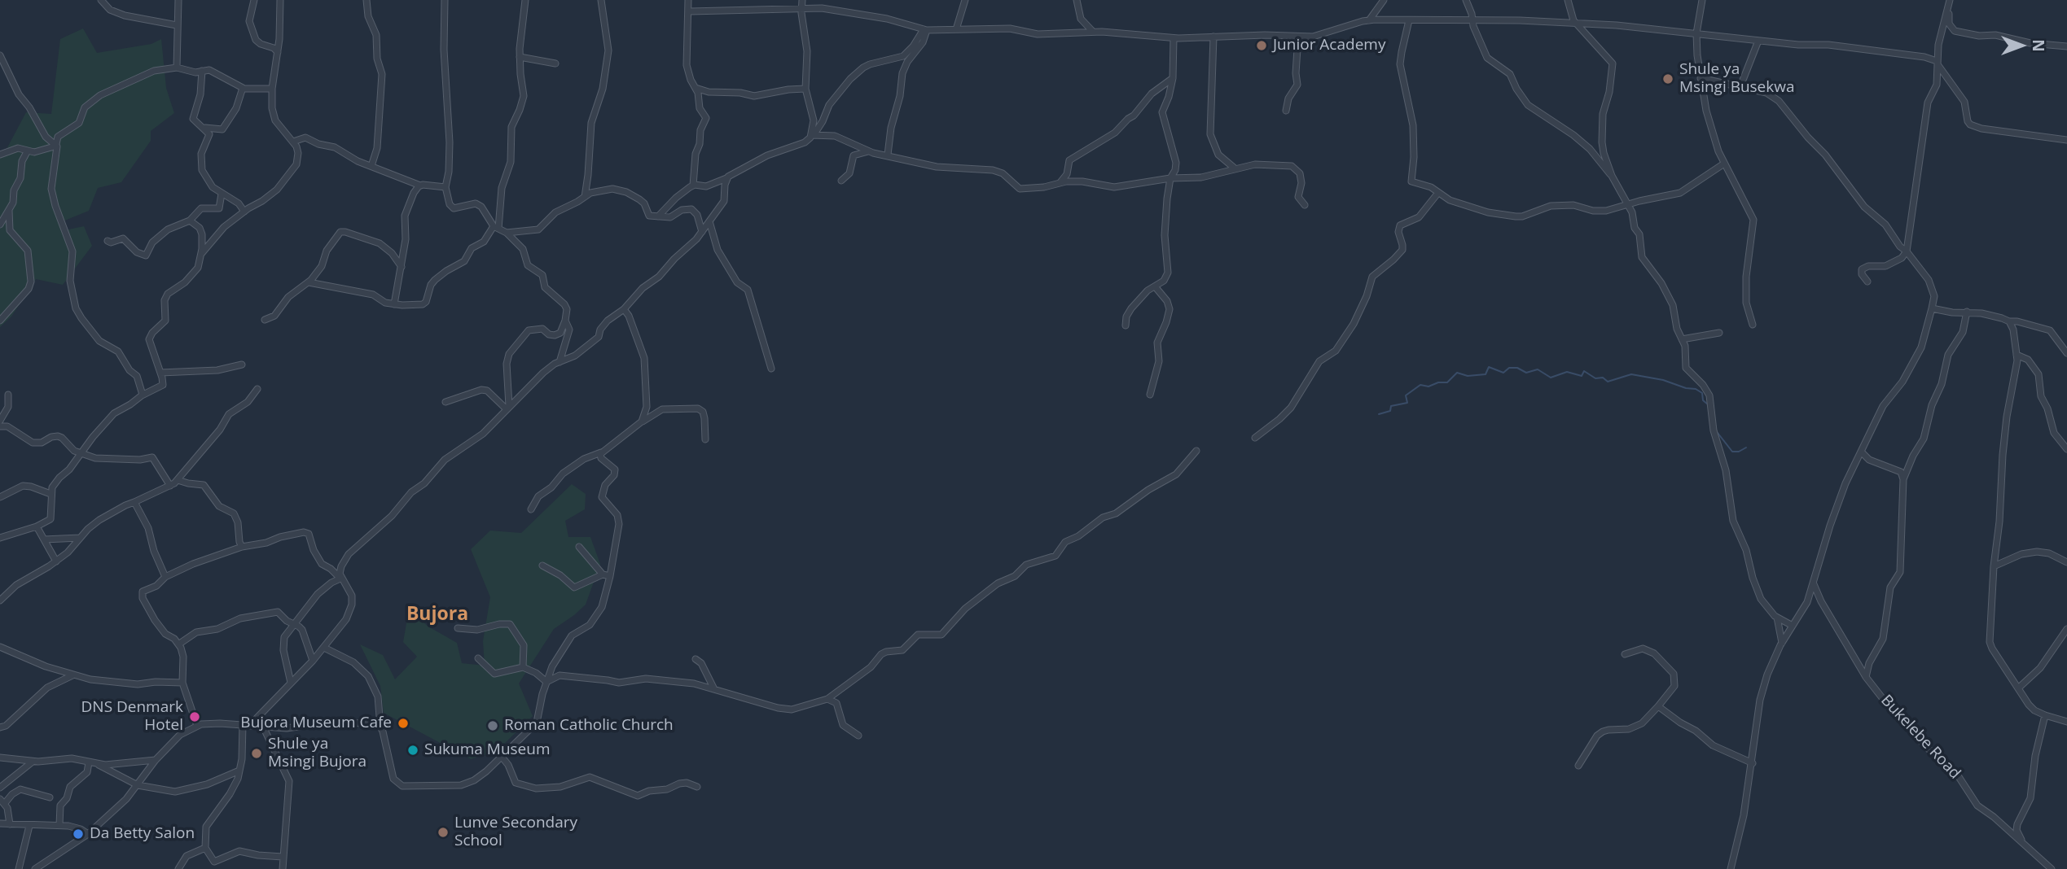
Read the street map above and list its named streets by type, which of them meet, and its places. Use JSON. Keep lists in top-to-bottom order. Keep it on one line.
{"streets":{"street":["Bukelebe Road"]},"districts":["Bujora"],"places":["Junior Academy","Shule ya Msingi Busekwa","DNS Denmark Hotel","Bujora Museum Cafe","Roman Catholic Church","Sukuma Museum","Shule ya Msingi Bujora","Lunve Secondary School","Da Betty Salon"],"north":"right"}
